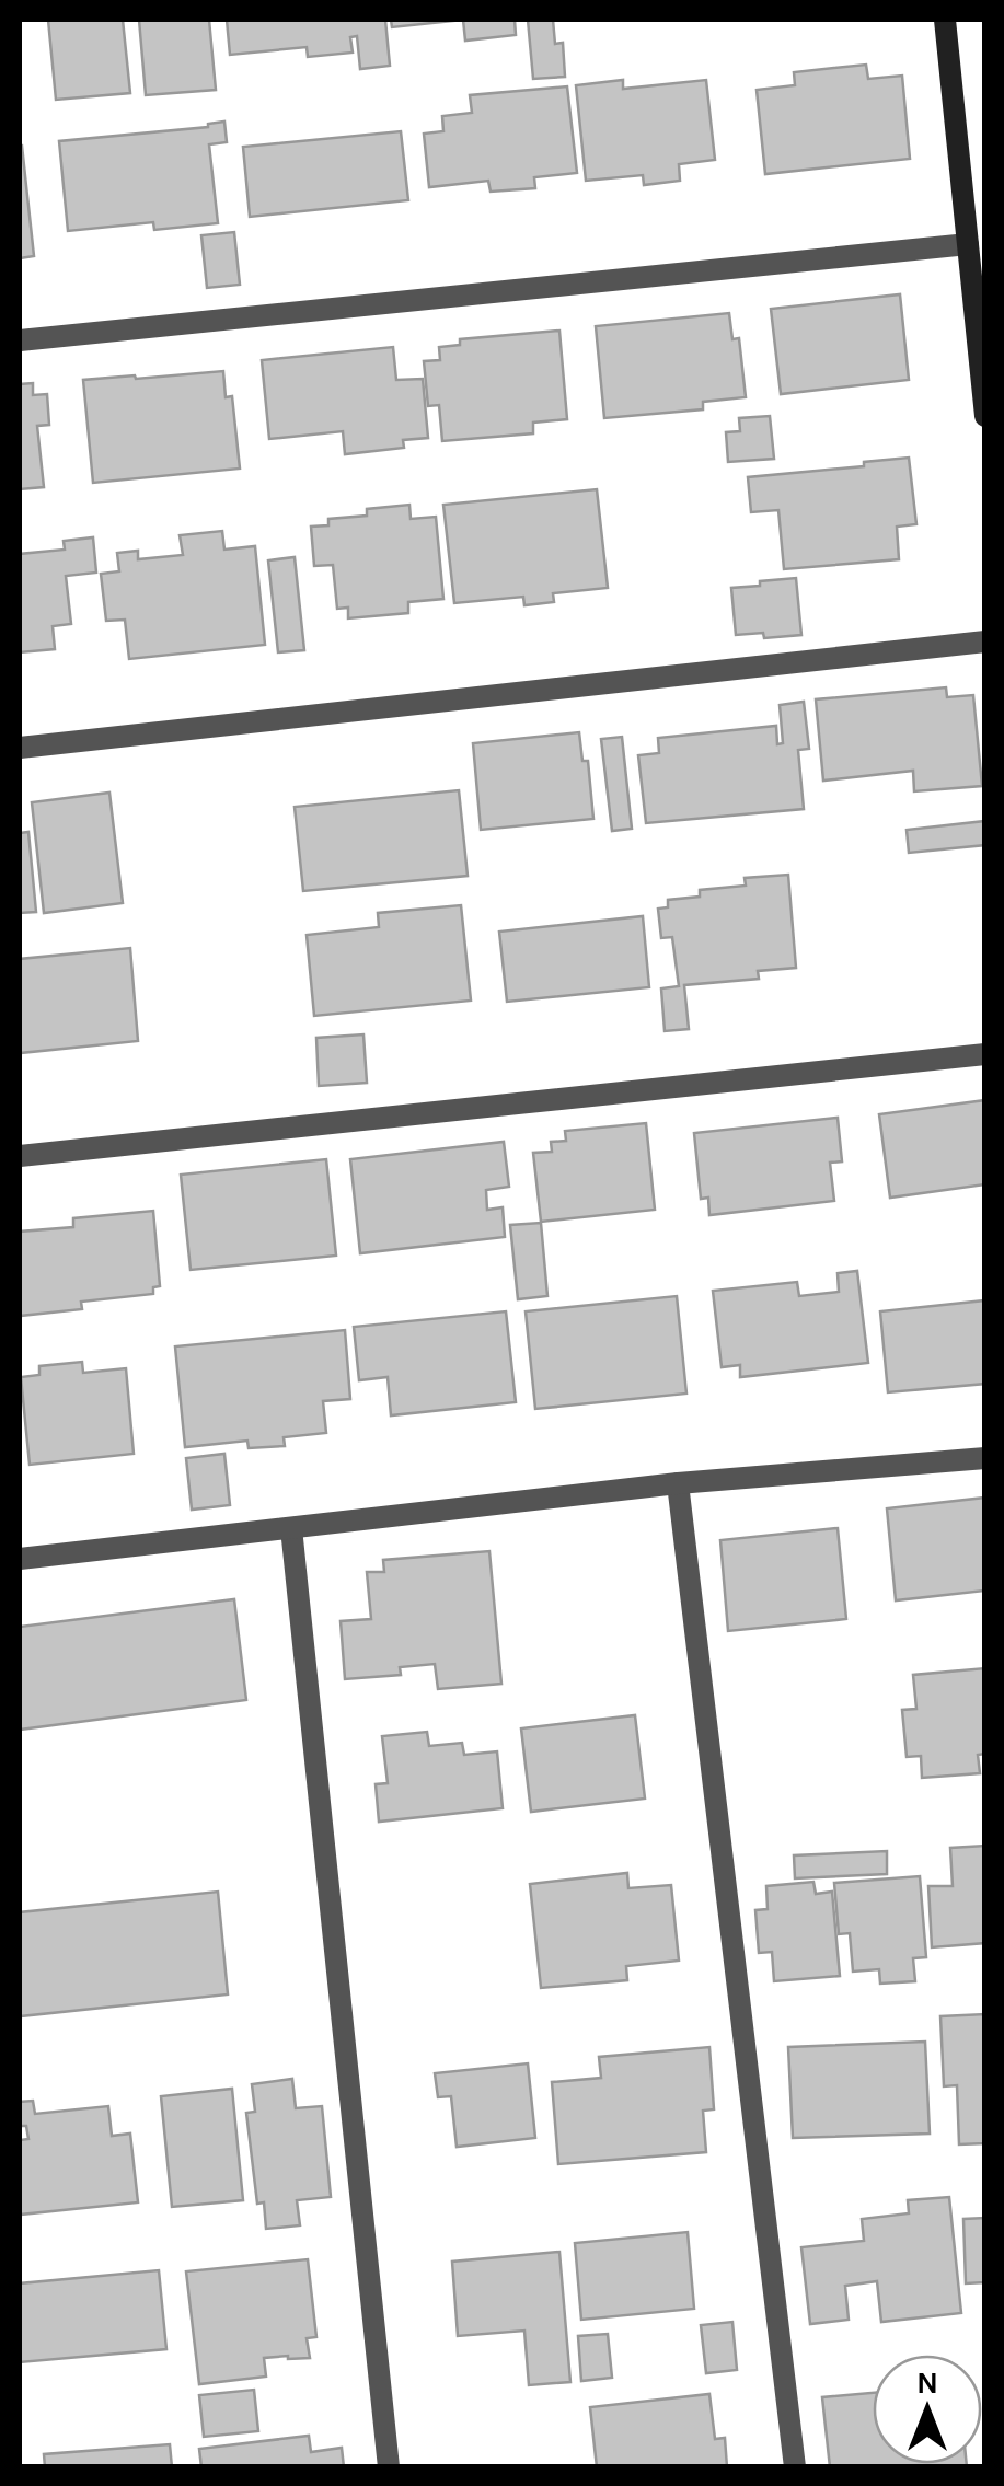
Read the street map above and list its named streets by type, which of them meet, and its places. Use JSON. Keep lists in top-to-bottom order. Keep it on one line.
{"north":"top"}
